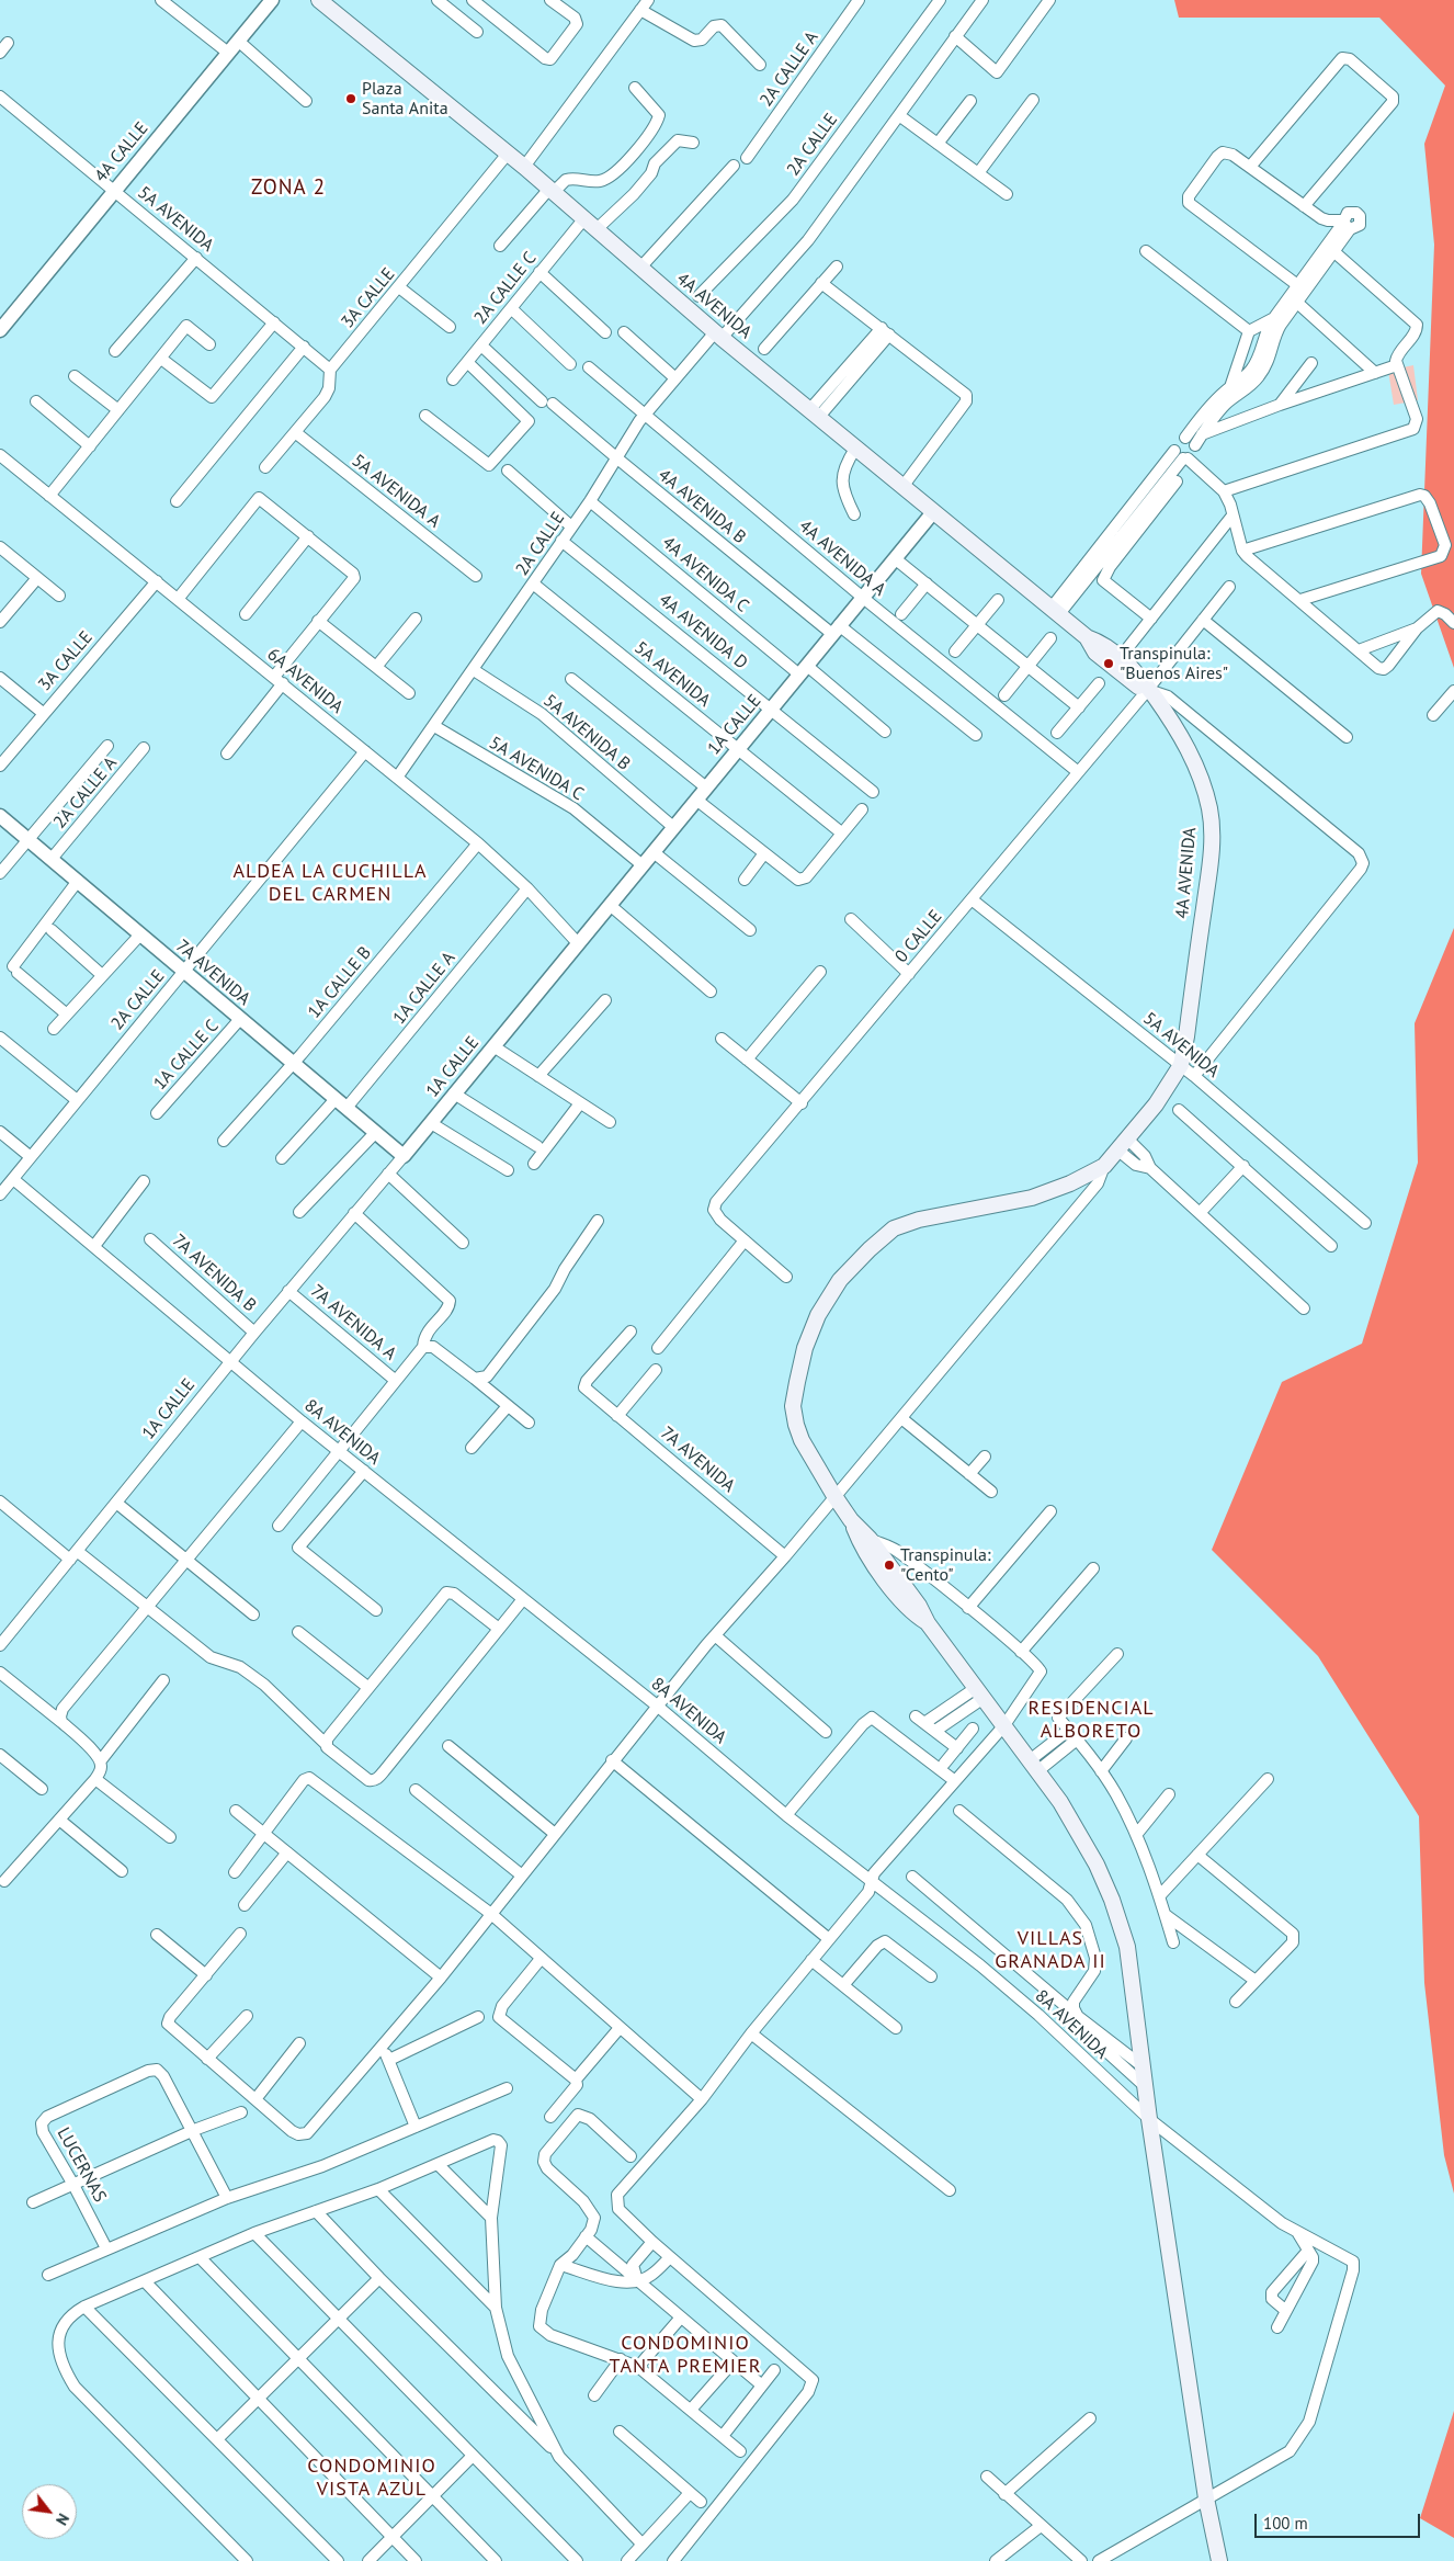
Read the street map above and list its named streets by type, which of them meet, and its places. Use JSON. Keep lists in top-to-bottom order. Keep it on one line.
{"streets":{"main road":["4A AVENIDA"],"street":["2A CALLE A","2A CALLE","4A CALLE","5A AVENIDA","2A CALLE C","3A CALLE","5A AVENIDA A","4A AVENIDA B","4A AVENIDA A","4A AVENIDA C","4A AVENIDA D","6A AVENIDA","1A CALLE","5A AVENIDA B","5A AVENIDA C","0 CALLE","7A AVENIDA","1A CALLE B","1A CALLE A","1A CALLE C","7A AVENIDA B","7A AVENIDA A","8A AVENIDA","LUCERNAS"]},"crossings":[["2A CALLE A","7A AVENIDA"],["2A CALLE","5A AVENIDA"],["2A CALLE","4A AVENIDA"],["2A CALLE","4A AVENIDA B"],["2A CALLE","4A AVENIDA A"],["2A CALLE","4A AVENIDA C"],["2A CALLE","4A AVENIDA D"],["2A CALLE","6A AVENIDA"],["2A CALLE","5A AVENIDA B"],["2A CALLE","5A AVENIDA C"],["2A CALLE","7A AVENIDA"],["2A CALLE","8A AVENIDA"],["4A CALLE","5A AVENIDA"],["5A AVENIDA","3A CALLE"],["5A AVENIDA","4A AVENIDA"],["5A AVENIDA","1A CALLE"],["5A AVENIDA","0 CALLE"],["2A CALLE C","4A AVENIDA"],["2A CALLE C","4A AVENIDA B"],["3A CALLE","4A AVENIDA"],["3A CALLE","5A AVENIDA A"],["3A CALLE","6A AVENIDA"],["4A AVENIDA","1A CALLE"],["4A AVENIDA","0 CALLE"],["4A AVENIDA B","1A CALLE"],["4A AVENIDA A","1A CALLE"],["4A AVENIDA A","0 CALLE"],["4A AVENIDA C","1A CALLE"],["4A AVENIDA D","1A CALLE"],["6A AVENIDA","1A CALLE"],["6A AVENIDA","1A CALLE B"],["6A AVENIDA","1A CALLE A"],["1A CALLE","5A AVENIDA B"],["1A CALLE","5A AVENIDA C"],["1A CALLE","7A AVENIDA"],["1A CALLE","7A AVENIDA B"],["1A CALLE","7A AVENIDA A"],["1A CALLE","8A AVENIDA"],["7A AVENIDA","1A CALLE B"],["7A AVENIDA","1A CALLE A"],["7A AVENIDA","1A CALLE C"]],"districts":["ZONA 2","ALDEA LA CUCHILLA DEL CARMEN","RESIDENCIAL ALBORETO","VILLAS GRANADA II","CONDOMINIO TANTA PREMIER","CONDOMINIO VISTA AZUL"],"places":["Plaza Santa Anita","Transpinula: \"Buenos Aires\"","Transpinula: \"Cento\""],"scale_bar":"100 m","north":"bottom right"}
